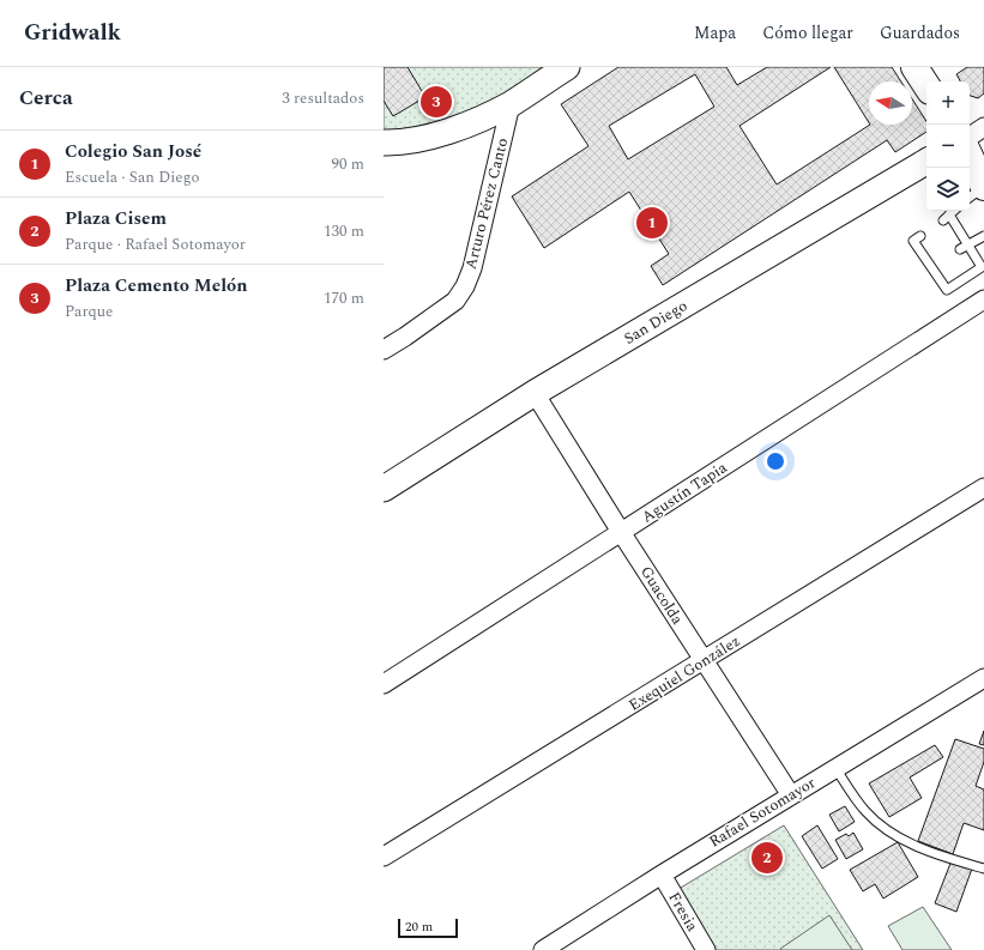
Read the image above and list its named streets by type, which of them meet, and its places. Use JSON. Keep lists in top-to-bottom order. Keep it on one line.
{"streets":{"street":["Arturo Pérez Canto","San Diego","Agustín Tapia","Guacolda","Exequiel González","Rafael Sotomayor","Fresia"]},"crossings":[["San Diego","Guacolda"],["Agustín Tapia","Guacolda"],["Guacolda","Exequiel González"],["Guacolda","Rafael Sotomayor"],["Rafael Sotomayor","Fresia"]],"scale_bar":"20 m","north":"left","page":{"header":"Gridwalk","nav":["Mapa","Cómo llegar","Guardados"],"heading":["Cerca","3 resultados"],"map_buttons":["+","−"],"pins":["3","1","2"],"list":[{"mark":"1","name":"Colegio San José","note":"Escuela · San Diego","value":"90 m"},{"mark":"2","name":"Plaza Cisem","note":"Parque · Rafael Sotomayor","value":"130 m"},{"mark":"3","name":"Plaza Cemento Melón","note":"Parque","value":"170 m"}],"scale":"20 m"}}
